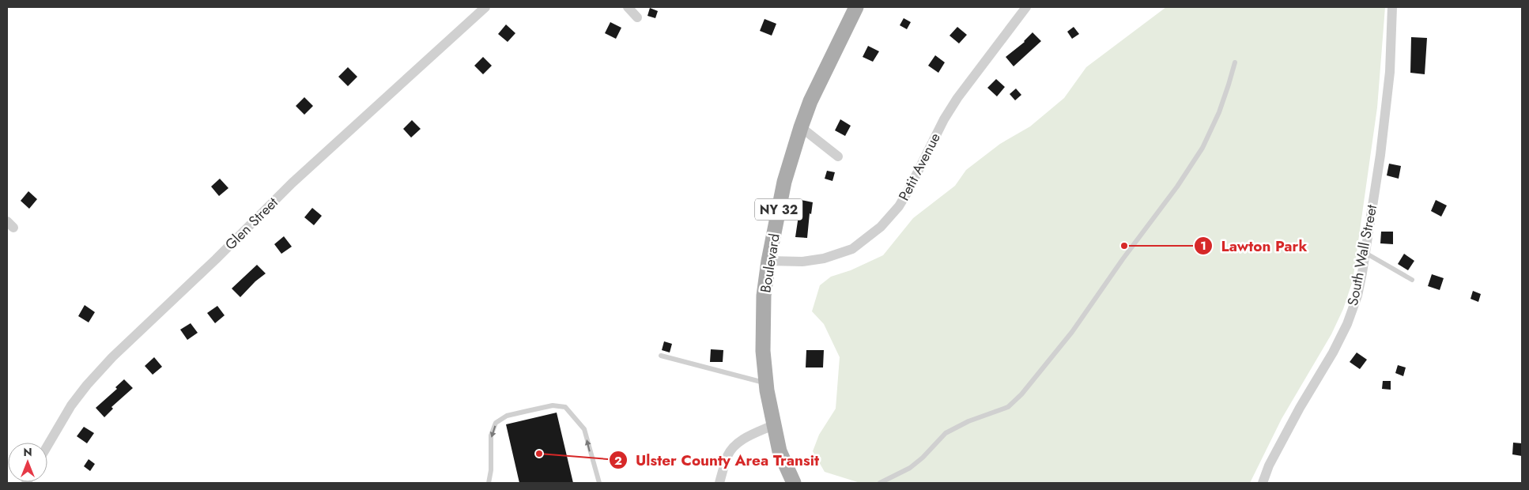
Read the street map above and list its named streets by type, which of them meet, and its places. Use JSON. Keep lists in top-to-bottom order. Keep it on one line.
{"streets":{"main road":["NY 32","Boulevard"],"street":["Petit Avenue","Glen Street","South Wall Street"]},"crossings":[["Petit Avenue","Boulevard"]],"places":["Lawton Park","Ulster County Area Transit"],"north":"top"}
